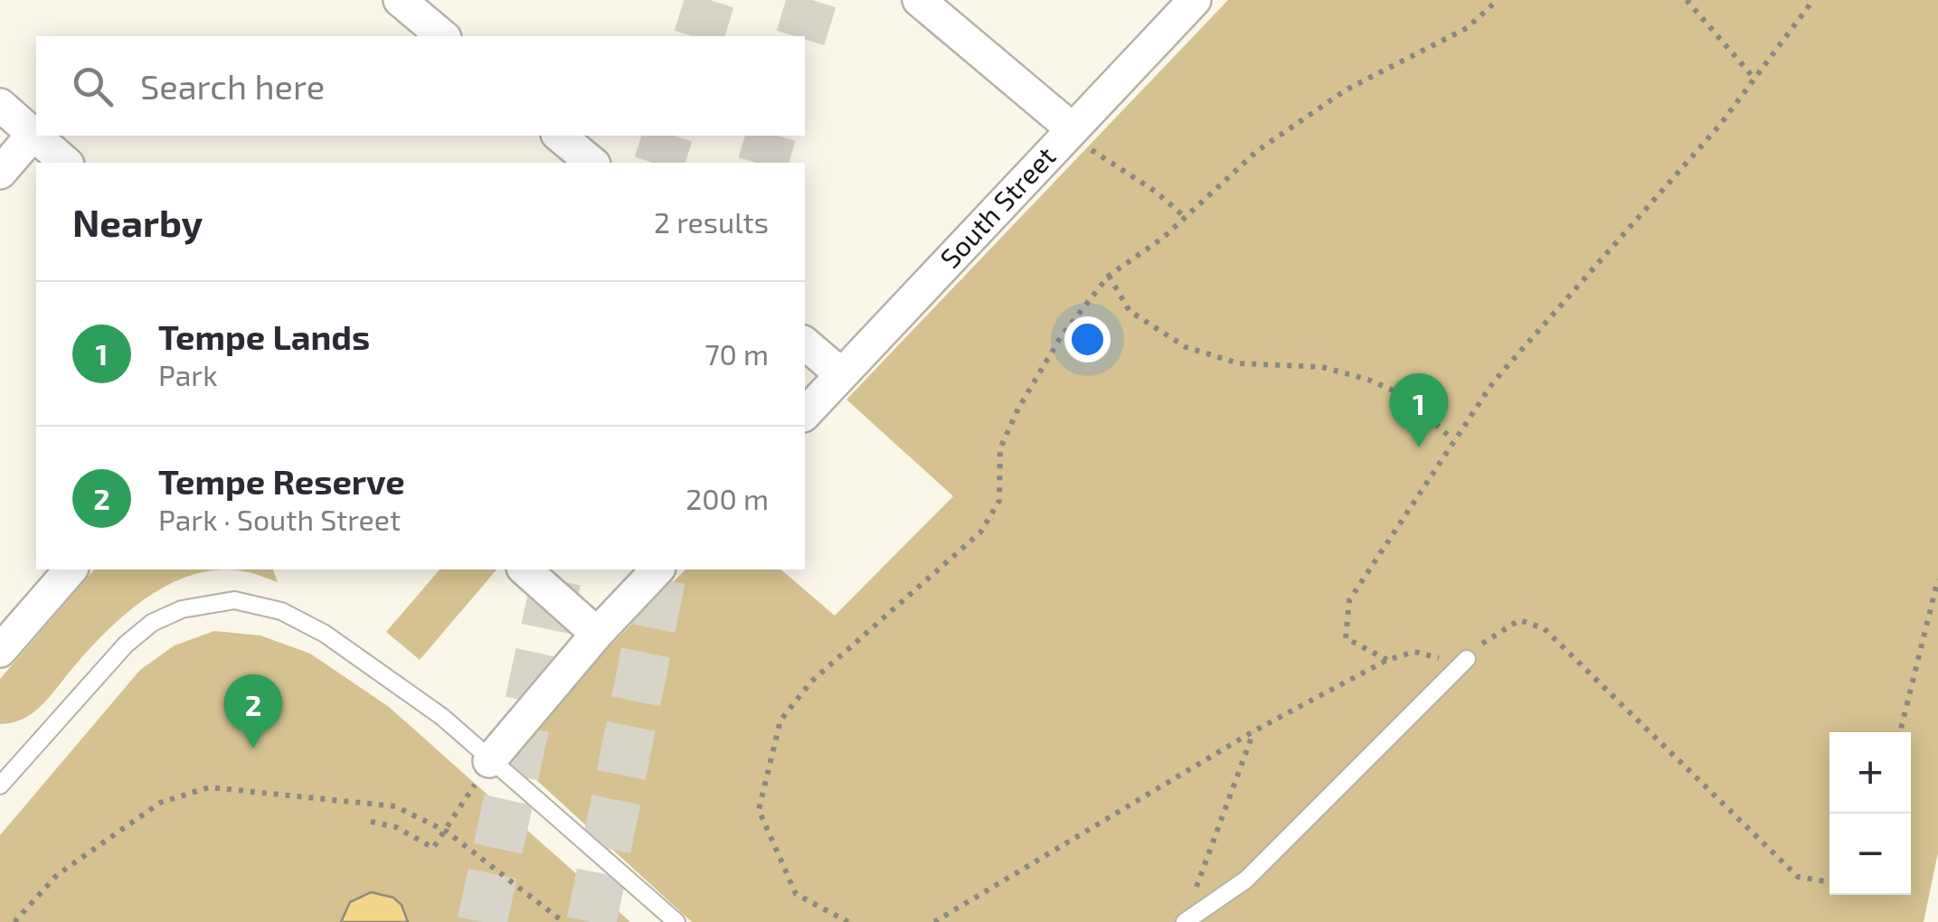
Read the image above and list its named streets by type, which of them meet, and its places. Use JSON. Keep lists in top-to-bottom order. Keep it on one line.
{"streets":{"street":["South Street"]},"page":{"search":"Search here","heading":["Nearby","2 results"],"list":[{"mark":"1","name":"Tempe Lands","note":"Park","value":"70 m"},{"mark":"2","name":"Tempe Reserve","note":"Park · South Street","value":"200 m"}],"pins":["1","2"],"map_buttons":["+","−"]}}
